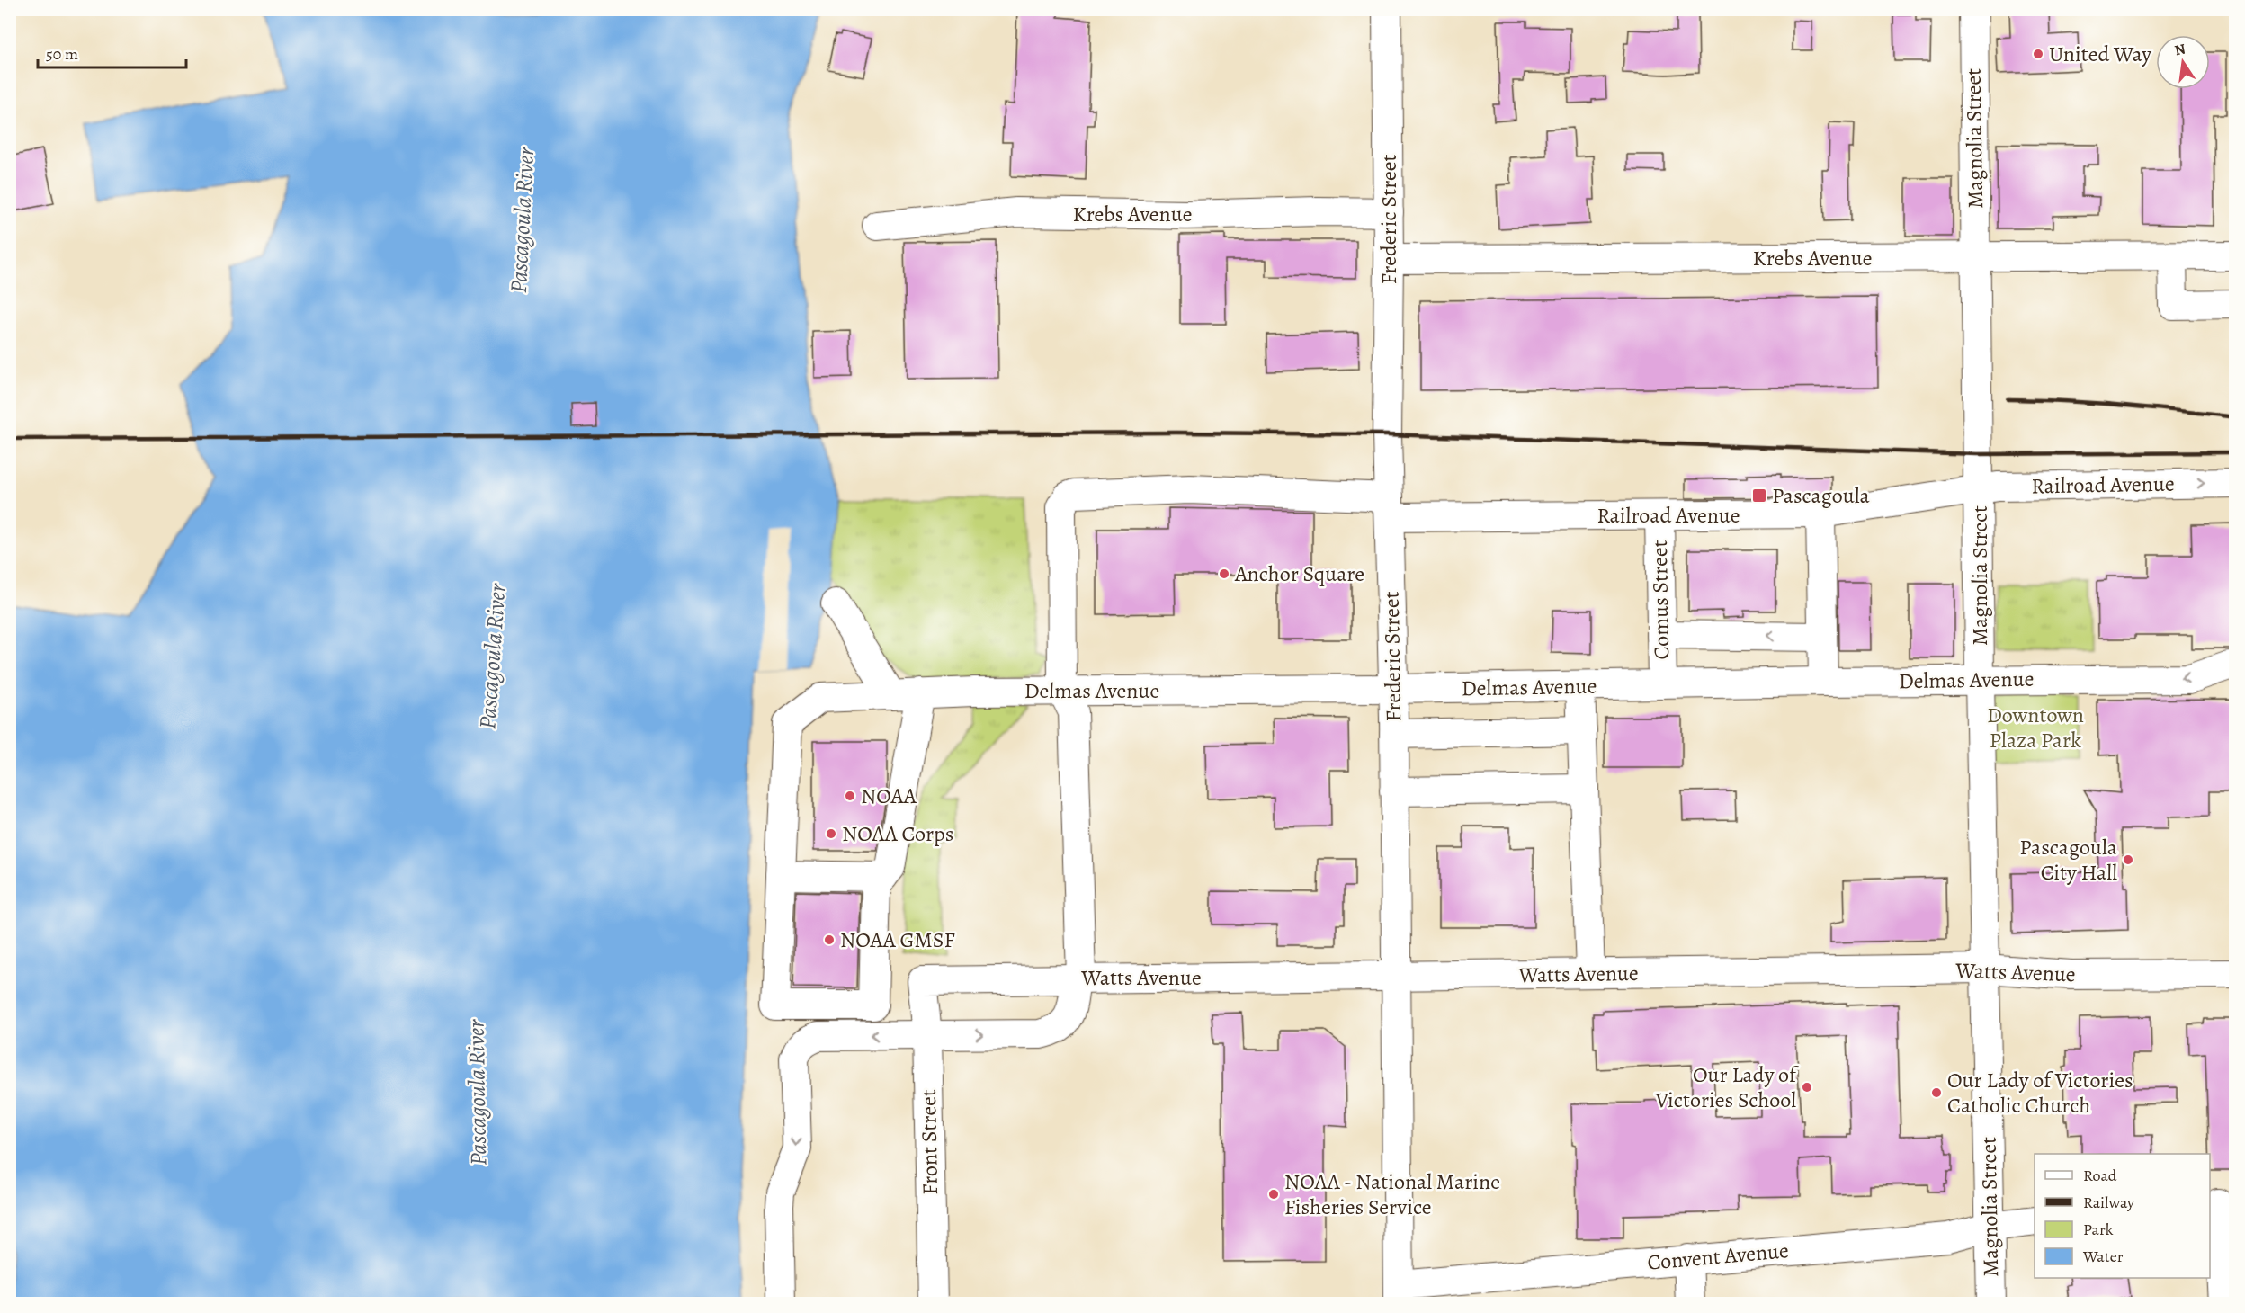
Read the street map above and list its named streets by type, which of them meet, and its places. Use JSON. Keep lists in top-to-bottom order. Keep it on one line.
{"streets":{"street":["Magnolia Street","Krebs Avenue","Frederic Street","Railroad Avenue","Comus Street","Delmas Avenue","Watts Avenue","Front Street","Convent Avenue"]},"crossings":[["Magnolia Street","Krebs Avenue"],["Magnolia Street","Railroad Avenue"],["Magnolia Street","Delmas Avenue"],["Magnolia Street","Watts Avenue"],["Magnolia Street","Convent Avenue"],["Krebs Avenue","Frederic Street"],["Frederic Street","Railroad Avenue"],["Frederic Street","Delmas Avenue"],["Frederic Street","Watts Avenue"],["Frederic Street","Convent Avenue"],["Railroad Avenue","Comus Street"],["Railroad Avenue","Delmas Avenue"],["Comus Street","Delmas Avenue"],["Watts Avenue","Front Street"]],"water":["Pascagoula River"],"parks":["Downtown Plaza Park"],"places":{"other":["United Way","Anchor Square","NOAA","NOAA Corps","Pascagoula City Hall","NOAA GMSF","Our Lady of Victories School","Our Lady of Victories Catholic Church","NOAA - National Marine Fisheries Service"],"transit":["Pascagoula"]},"legend":["Road","Railway","Park","Water"],"scale_bar":"50 m","north":"top"}
